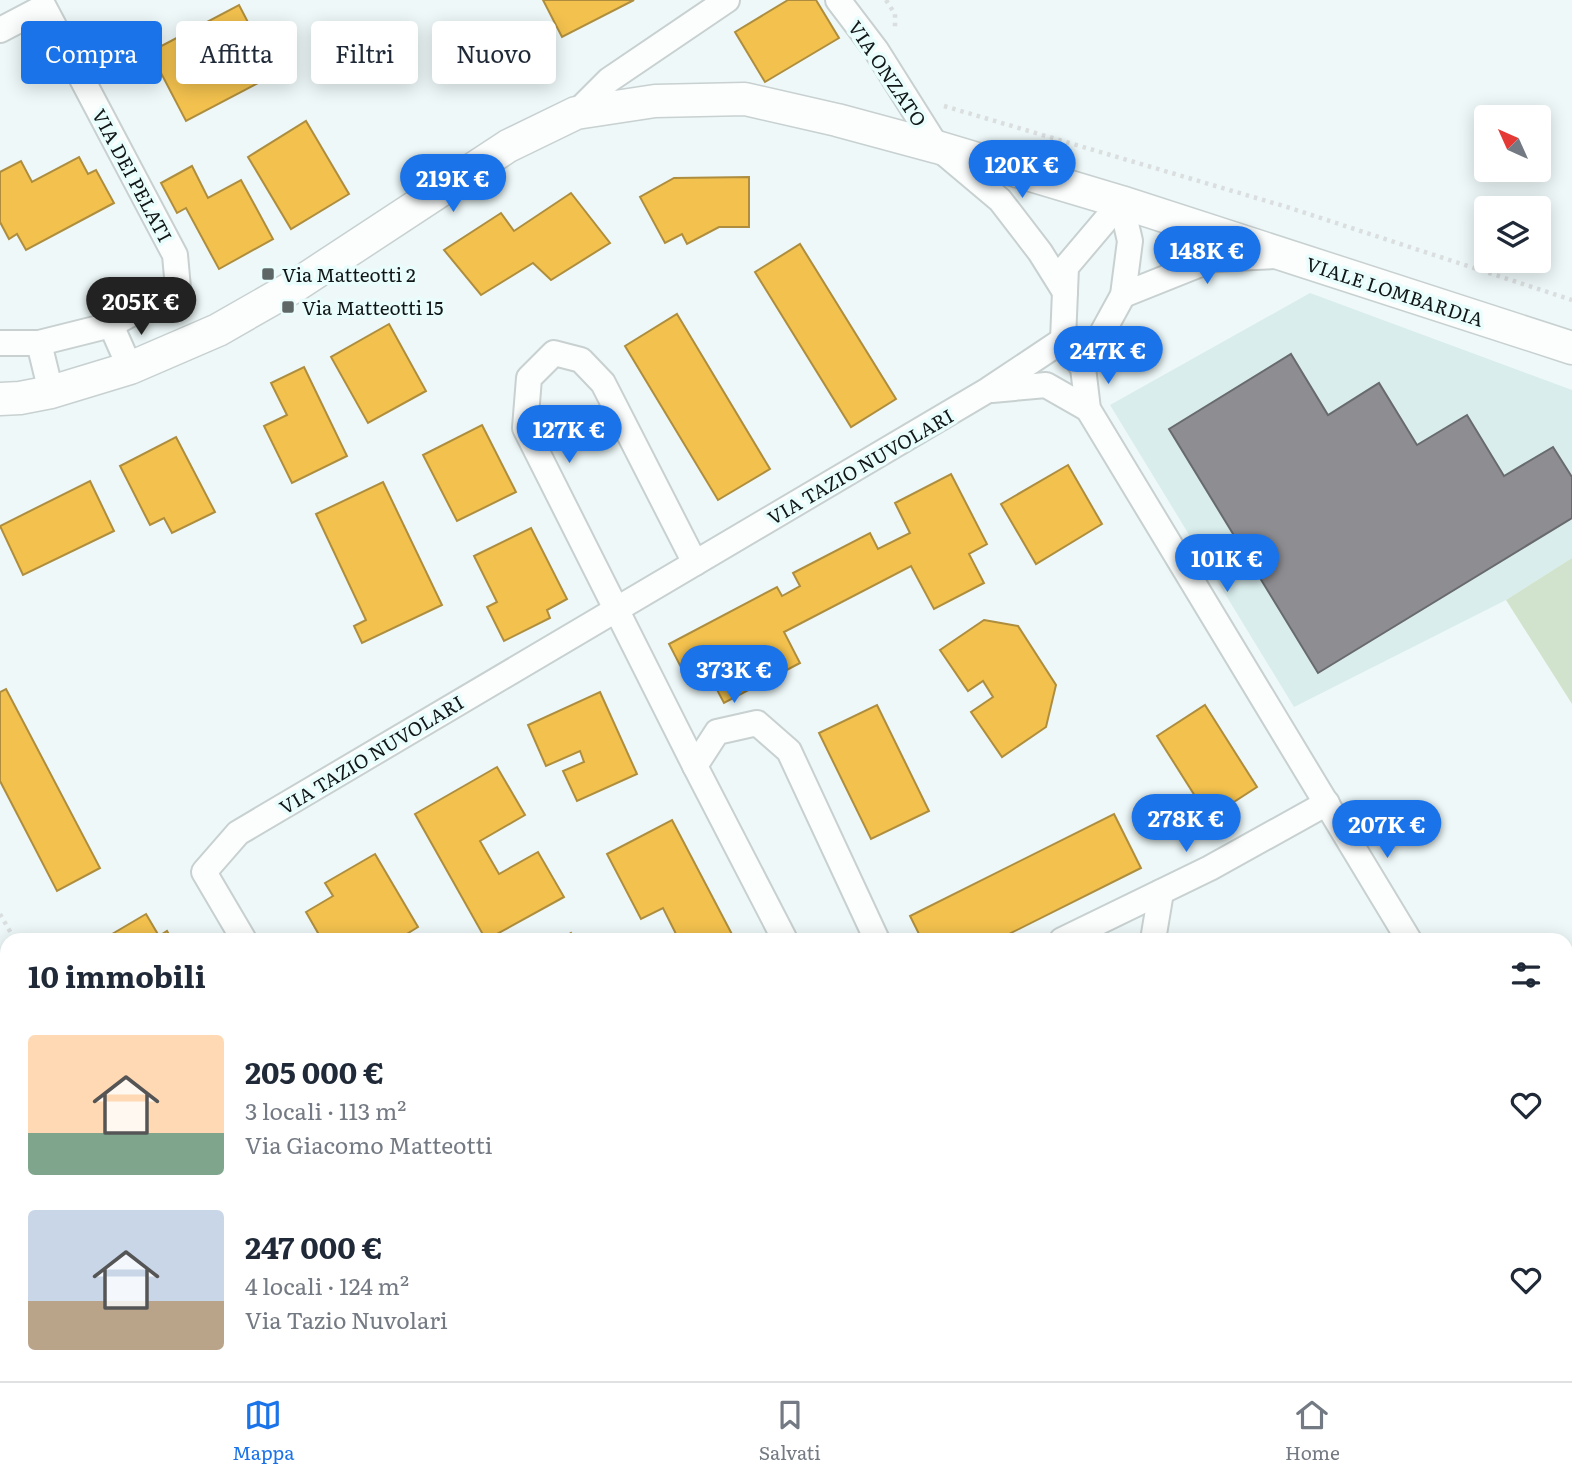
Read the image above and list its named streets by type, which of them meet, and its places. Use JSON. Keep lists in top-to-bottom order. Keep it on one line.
{"streets":{"street":["VIA ONZATO","VIA DEI PELATI","VIALE LOMBARDIA","VIA TAZIO NUVOLARI"]},"crossings":[["VIA ONZATO","VIALE LOMBARDIA"]],"places":{"transit":["Via Matteotti 2","Via Matteotti 15"]},"north":"top left","page":{"chip":["Compra","Affitta","Filtri","Nuovo"],"price":["120K €","219K €","148K €","205K €","247K €","127K €","101K €","373K €","278K €","207K €"],"heading":"10 immobili","list":[{"name":"205 000 €","note":"3 locali · 113 m² · Via Giacomo Matteotti"},{"name":"247 000 €","note":"4 locali · 124 m² · Via Tazio Nuvolari"}],"tabs":["Mappa","Salvati","Home"]}}
